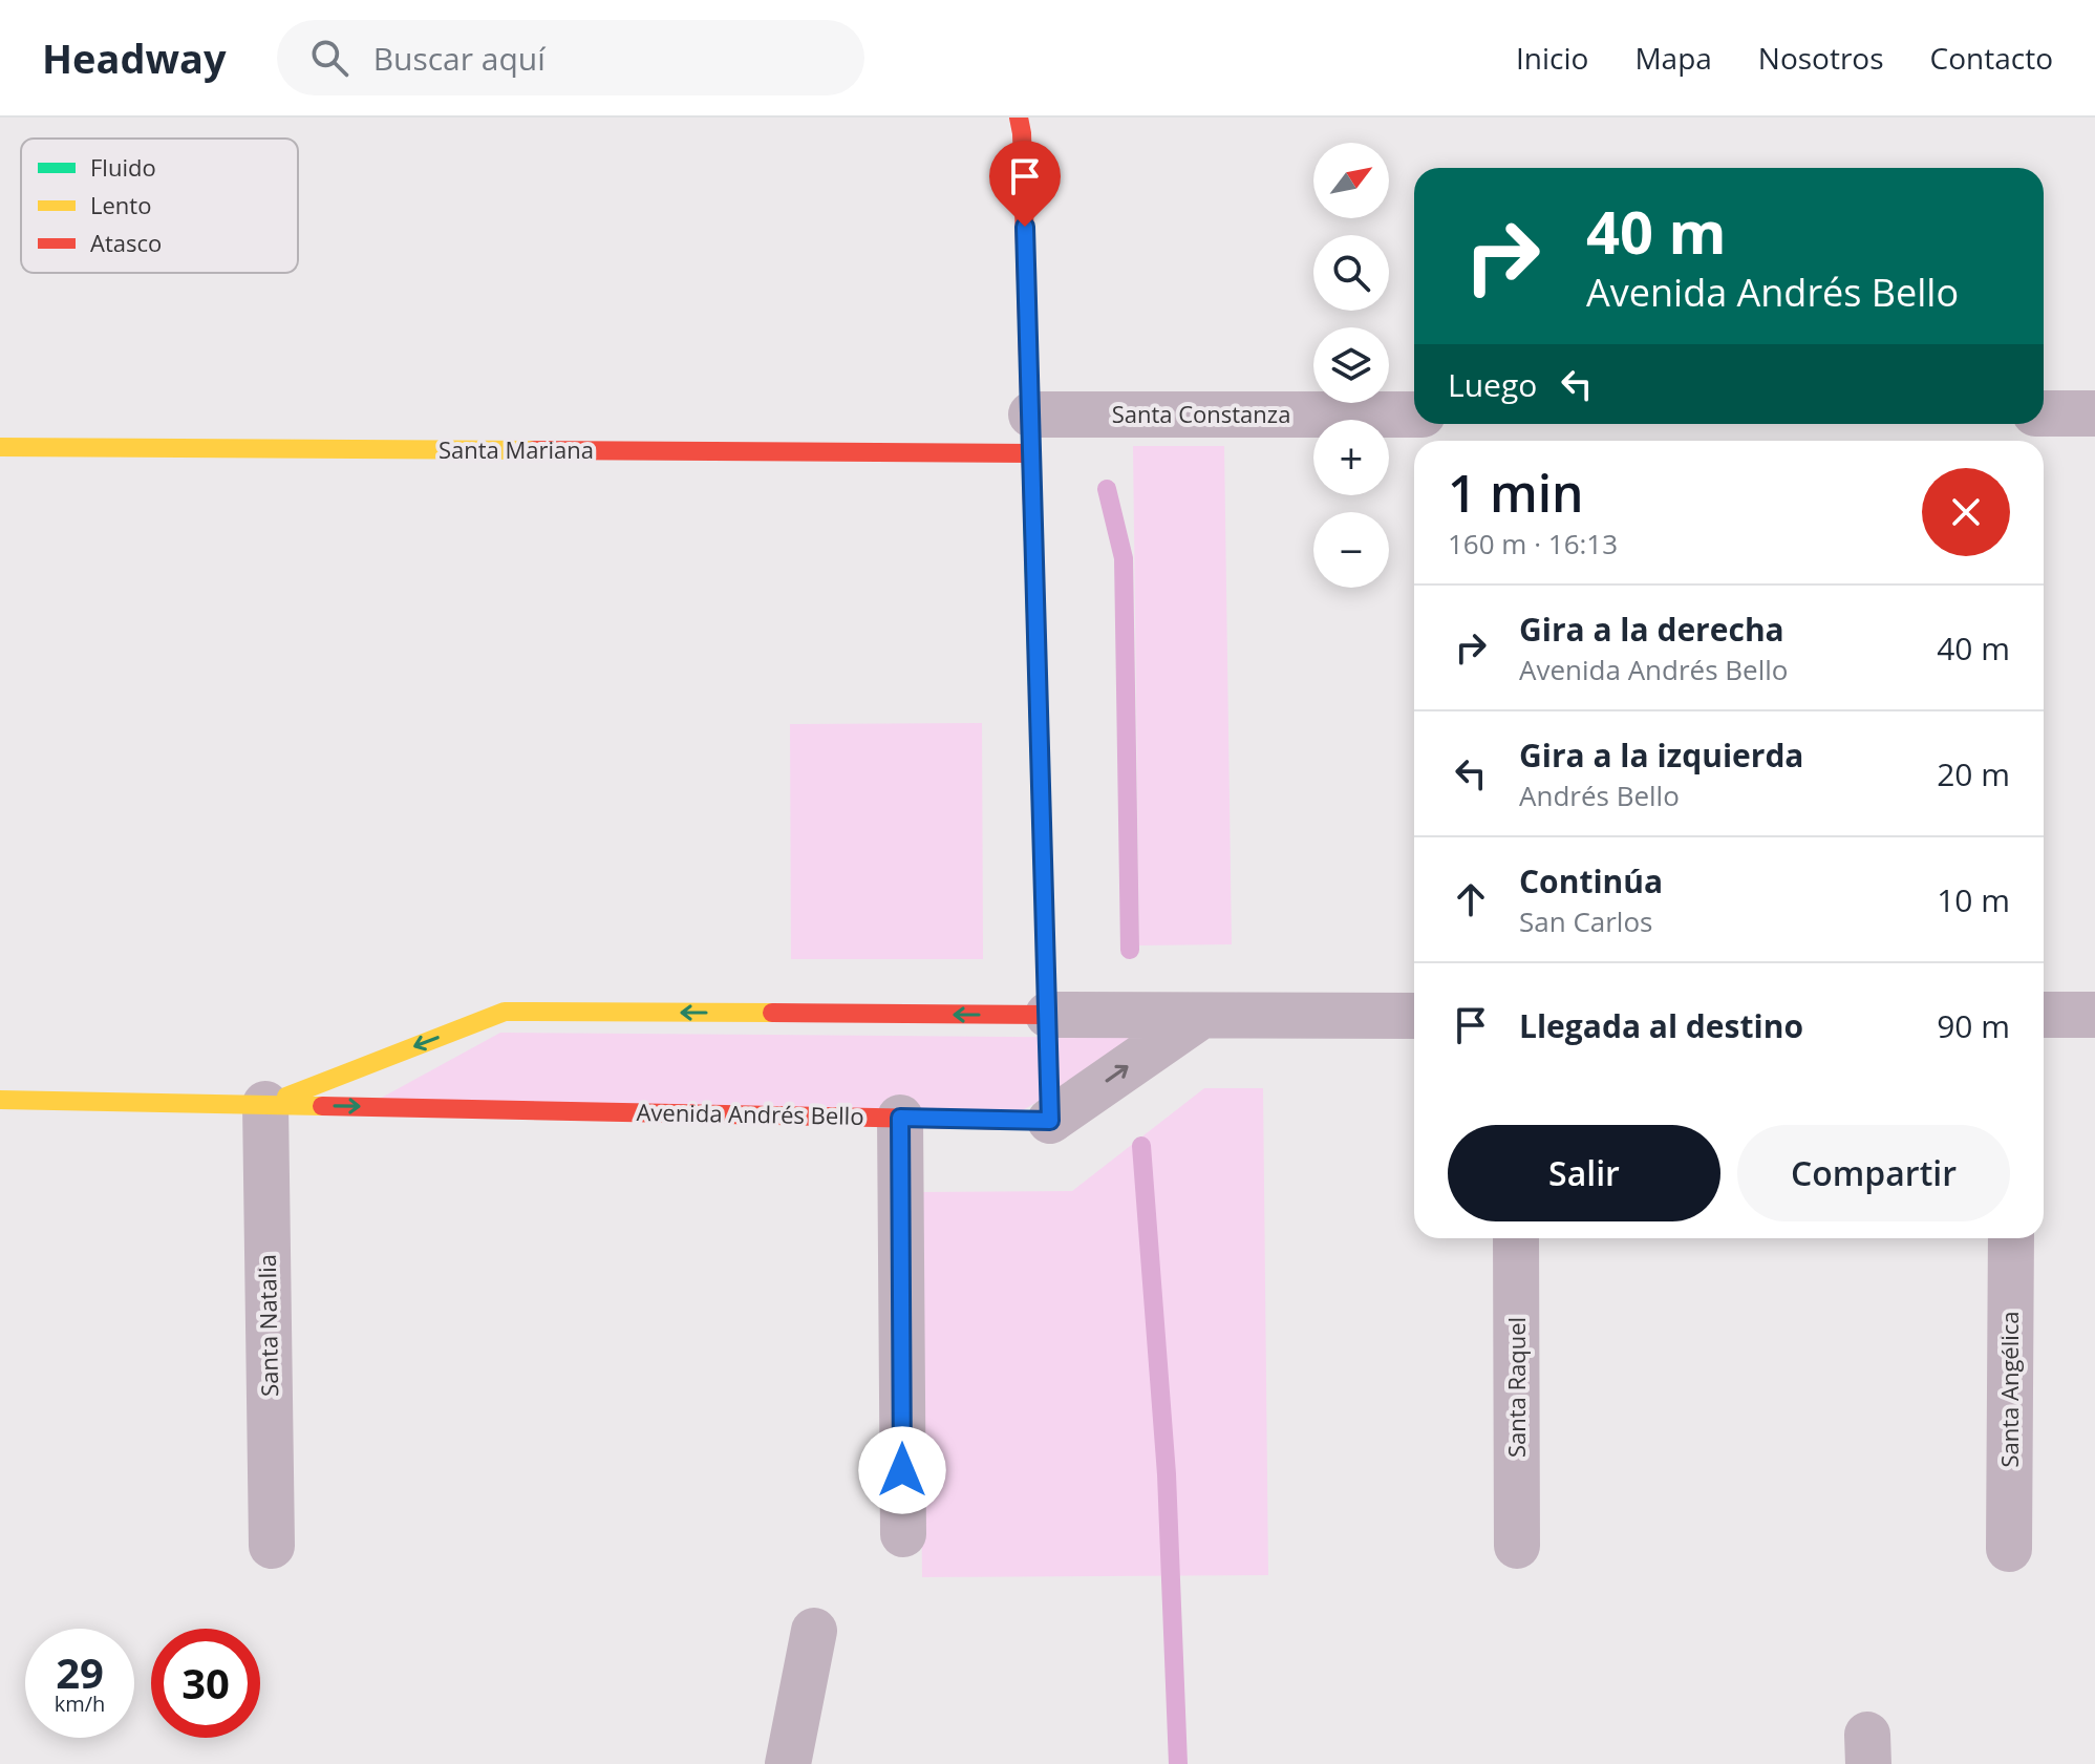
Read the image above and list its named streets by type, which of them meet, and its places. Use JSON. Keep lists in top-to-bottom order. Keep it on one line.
{"streets":{"street":["Santa Constanza","Santa Mariana","Avenida Andrés Bello","Santa Natalia","Santa Raquel","Santa Angélica"]},"crossings":[["Santa Constanza","Santa Mariana"],["Avenida Andrés Bello","Santa Natalia"]],"legend":["Fluido","Lento","Atasco"],"north":"top right","page":{"header":"Headway","search":"Buscar aquí","nav":["Inicio","Mapa","Nosotros","Contacto"],"map_buttons":["+","−"],"turn":["40 m","Avenida Andrés Bello"],"then":"Luego","heading":["1 min","160 m · 16:13"],"list":[{"name":"Gira a la derecha","note":"Avenida Andrés Bello","value":"40 m"},{"name":"Gira a la izquierda","note":"Andrés Bello","value":"20 m"},{"name":"Continúa","note":"San Carlos","value":"10 m"},{"name":"Llegada al destino","value":"90 m"}],"buttons":["Salir","Compartir"],"speed":"29 km/h","limit":"30"}}
